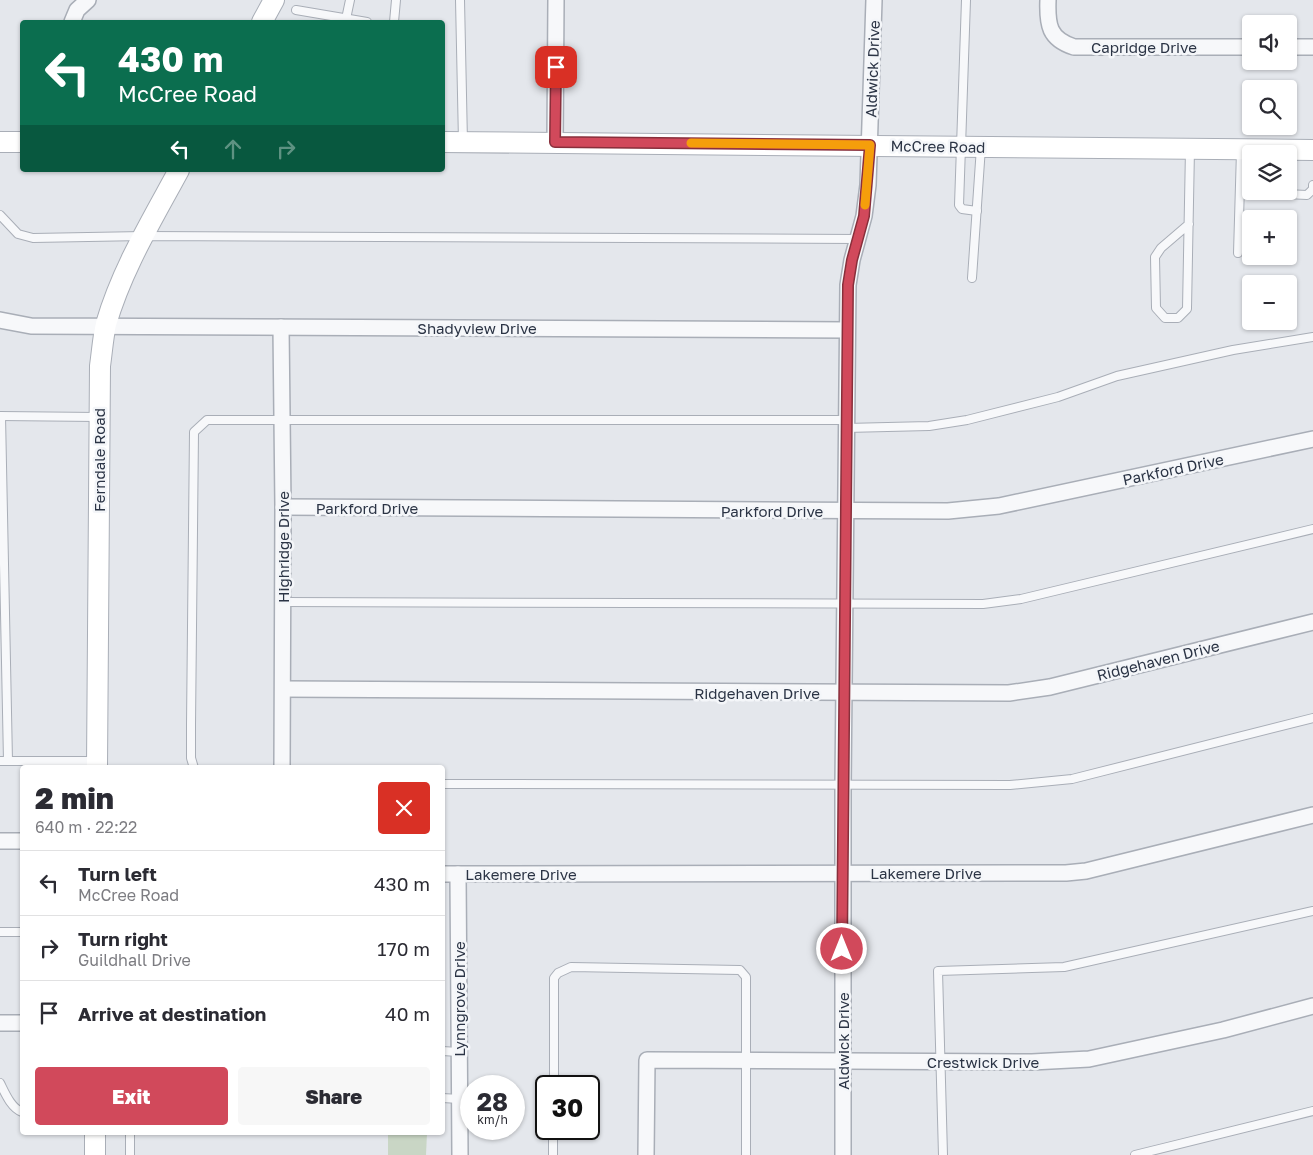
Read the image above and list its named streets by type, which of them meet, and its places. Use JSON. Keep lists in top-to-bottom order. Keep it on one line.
{"streets":{"street":["Capridge Drive","Aldwick Drive","McCree Road","Shadyview Drive","Ferndale Road","Parkford Drive","Highridge Drive","Ridgehaven Drive","Lakemere Drive","Lynngrove Drive","Crestwick Drive"]},"crossings":[["Aldwick Drive","McCree Road"],["Aldwick Drive","Shadyview Drive"],["Aldwick Drive","Parkford Drive"],["Aldwick Drive","Ridgehaven Drive"],["Aldwick Drive","Lakemere Drive"],["Aldwick Drive","Crestwick Drive"],["Shadyview Drive","Ferndale Road"],["Shadyview Drive","Highridge Drive"],["Parkford Drive","Highridge Drive"],["Highridge Drive","Ridgehaven Drive"],["Lakemere Drive","Lynngrove Drive"]],"page":{"map_buttons":["+","−"],"turn":["430 m","McCree Road"],"heading":["2 min","640 m · 22:22"],"list":[{"name":"Turn left","note":"McCree Road","value":"430 m"},{"name":"Turn right","note":"Guildhall Drive","value":"170 m"},{"name":"Arrive at destination","value":"40 m"}],"buttons":["Exit","Share"],"speed":"28 km/h","limit":"30"}}
